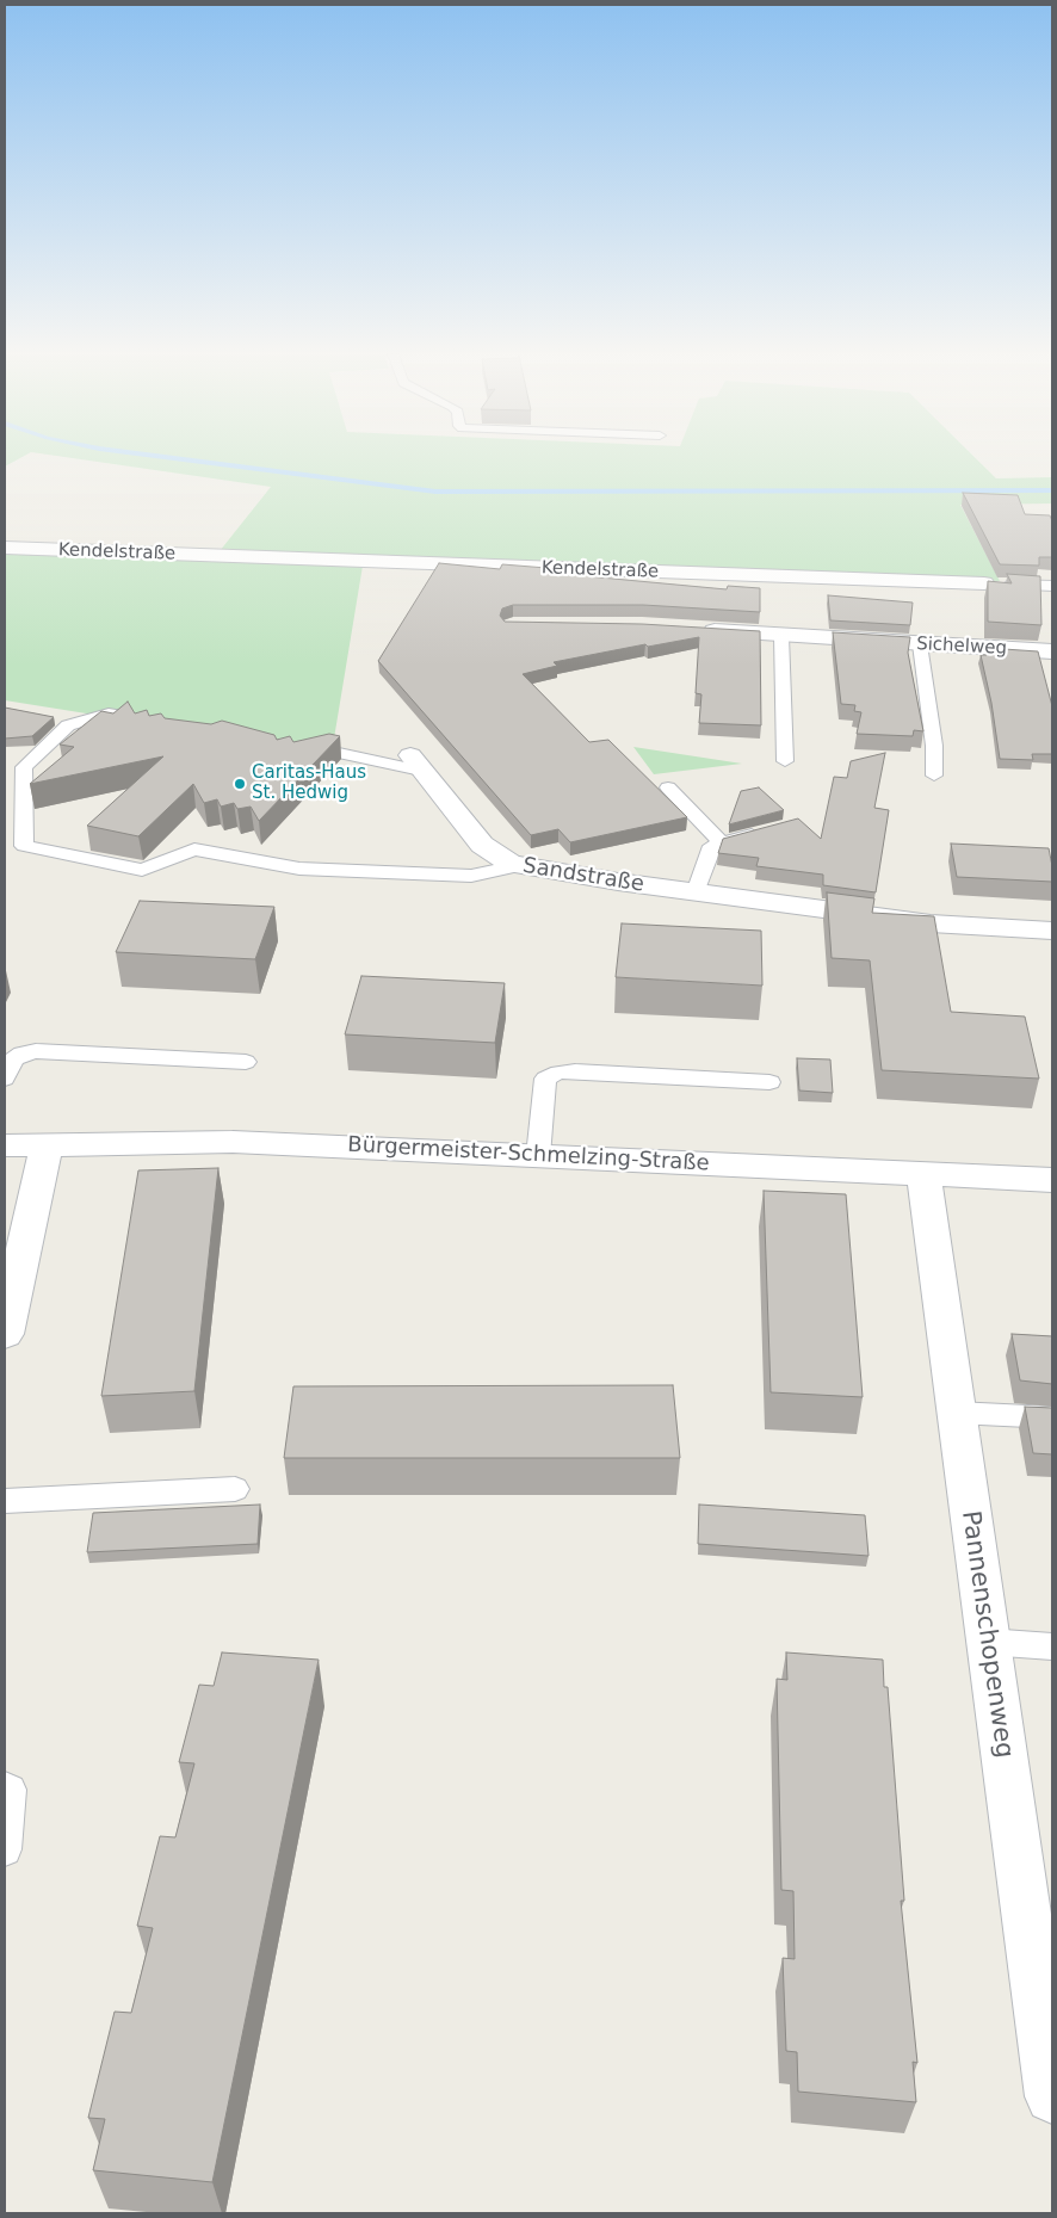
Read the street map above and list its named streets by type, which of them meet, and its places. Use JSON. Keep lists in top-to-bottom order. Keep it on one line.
{"streets":{"street":["Kendelstraße","Sichelweg","Sandstraße","Bürgermeister-Schmelzing-Straße","Pannenschopenweg"]},"crossings":[["Bürgermeister-Schmelzing-Straße","Pannenschopenweg"]],"places":["Caritas-Haus St. Hedwig"]}
